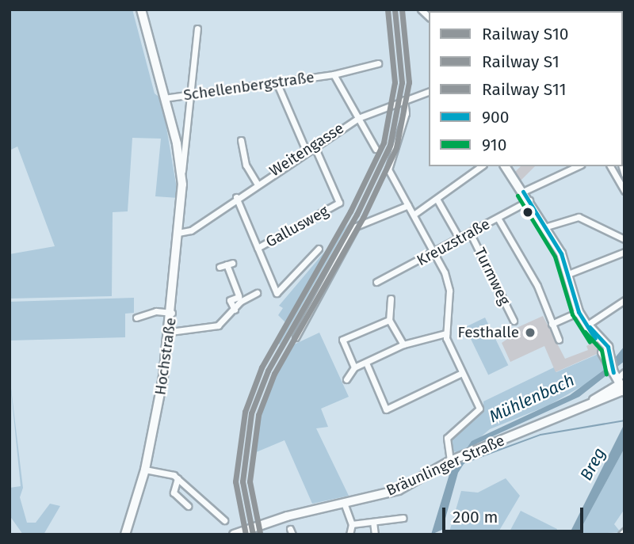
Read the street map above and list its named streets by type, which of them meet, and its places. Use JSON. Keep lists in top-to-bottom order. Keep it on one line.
{"streets":{"main road":["Hochstraße","Bräunlinger Straße"],"street":["Schellenbergstraße","Weitengasse","Gallusweg","Kreuzstraße","Turmweg"]},"crossings":[["Schellenbergstraße","Weitengasse"],["Schellenbergstraße","Hochstraße"],["Weitengasse","Gallusweg"],["Weitengasse","Hochstraße"],["Kreuzstraße","Turmweg"]],"water":["Mühlenbach","Breg"],"places":["Festhalle"],"lines":["rail line S10","rail line S1","rail line S11","transit line 900","transit line 910"],"legend":["Railway S10","Railway S1","Railway S11","900","910"],"scale_bar":"200 m"}
